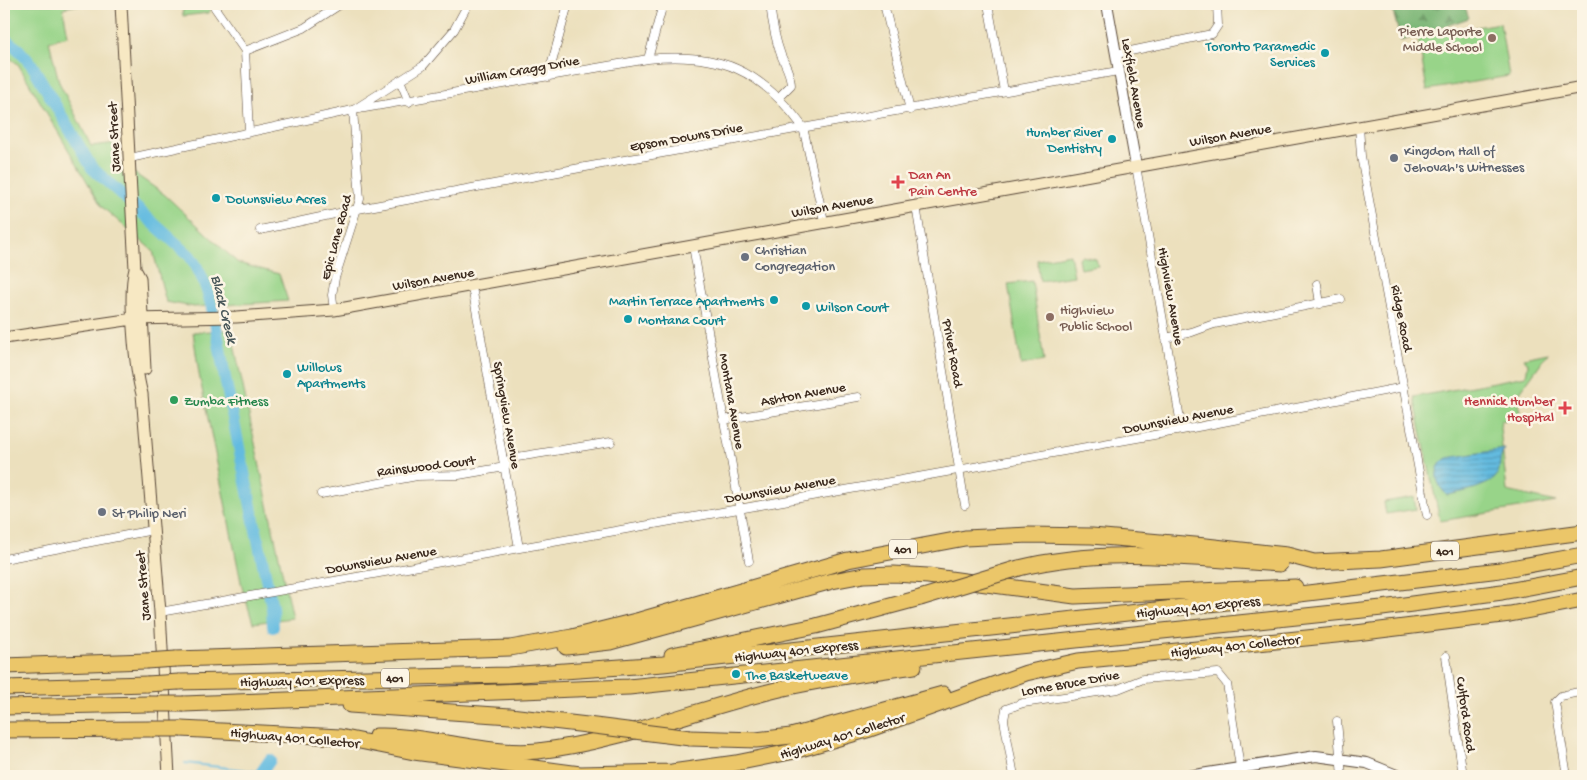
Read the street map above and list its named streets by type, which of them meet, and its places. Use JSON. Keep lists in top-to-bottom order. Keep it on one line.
{"streets":{"highway":["401","Highway 401 Express","Highway 401 Collector"],"main road":["Wilson Avenue","Jane Street"],"street":["William Cragg Drive","Lexfield Avenue","Epsom Downs Drive","Epic Lane Road","Highview Avenue","Ridge Road","Privet Road","Ashton Avenue","Montana Avenue","Springview Avenue","Downsview Avenue","Rainswood Court","Lorne Bruce Drive","Culford Road"]},"crossings":[["William Cragg Drive","Wilson Avenue"],["William Cragg Drive","Epsom Downs Drive"],["William Cragg Drive","Jane Street"],["William Cragg Drive","Epic Lane Road"],["Lexfield Avenue","Wilson Avenue"],["Lexfield Avenue","Epsom Downs Drive"],["Lexfield Avenue","Highview Avenue"],["Wilson Avenue","Jane Street"],["Wilson Avenue","Epic Lane Road"],["Wilson Avenue","Highview Avenue"],["Wilson Avenue","Ridge Road"],["Wilson Avenue","Privet Road"],["Wilson Avenue","Montana Avenue"],["Wilson Avenue","Springview Avenue"],["Epsom Downs Drive","Epic Lane Road"],["Jane Street","Downsview Avenue"],["Highview Avenue","Downsview Avenue"],["Ridge Road","Downsview Avenue"],["Privet Road","Downsview Avenue"],["Ashton Avenue","Montana Avenue"],["Montana Avenue","Downsview Avenue"],["Springview Avenue","Downsview Avenue"],["Springview Avenue","Rainswood Court"]],"water":["Black Creek"],"places":{"other":["Pierre Laporte Middle School","Toronto Paramedic Services","Humber River Dentistry","Kingdom Hall of Jehovah's Witnesses","Downsview Acres","Christian Congregation","Martin Terrace Apartments","Wilson Court","Highview Public School","Montana Court","Willows Apartments","Zumba Fitness","St Philip Neri","The Basketweave"],"health":["Dan An Pain Centre","Hennick Humber Hospital"]}}
